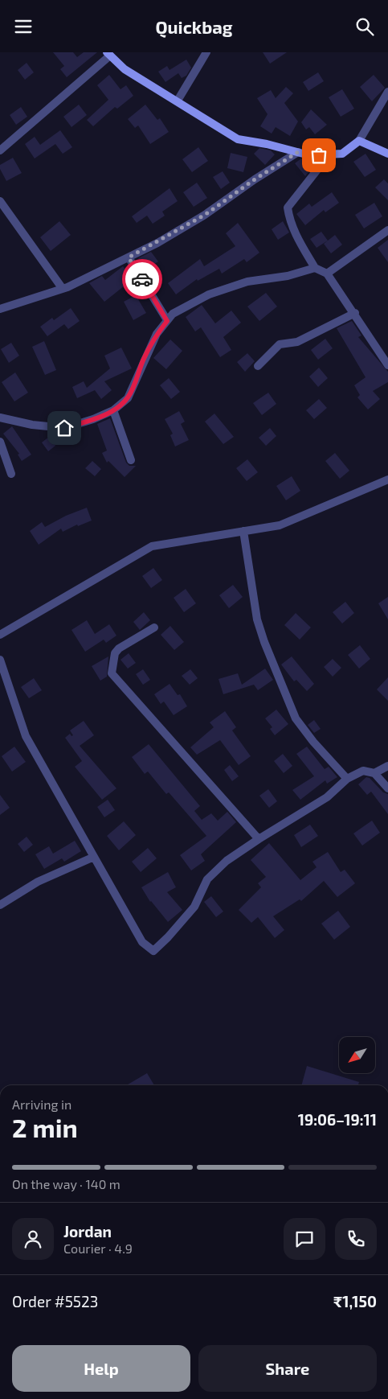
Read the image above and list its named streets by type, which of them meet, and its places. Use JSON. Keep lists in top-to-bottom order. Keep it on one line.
{"north":"bottom left","page":{"header":"Quickbag","heading":["2 min","Arriving in","19:06–19:11"],"panel":["Jordan","Courier · 4.9","Order #5523","₹1,150"],"bar":"On the way · 140 m","buttons":["Help","Share"]}}
